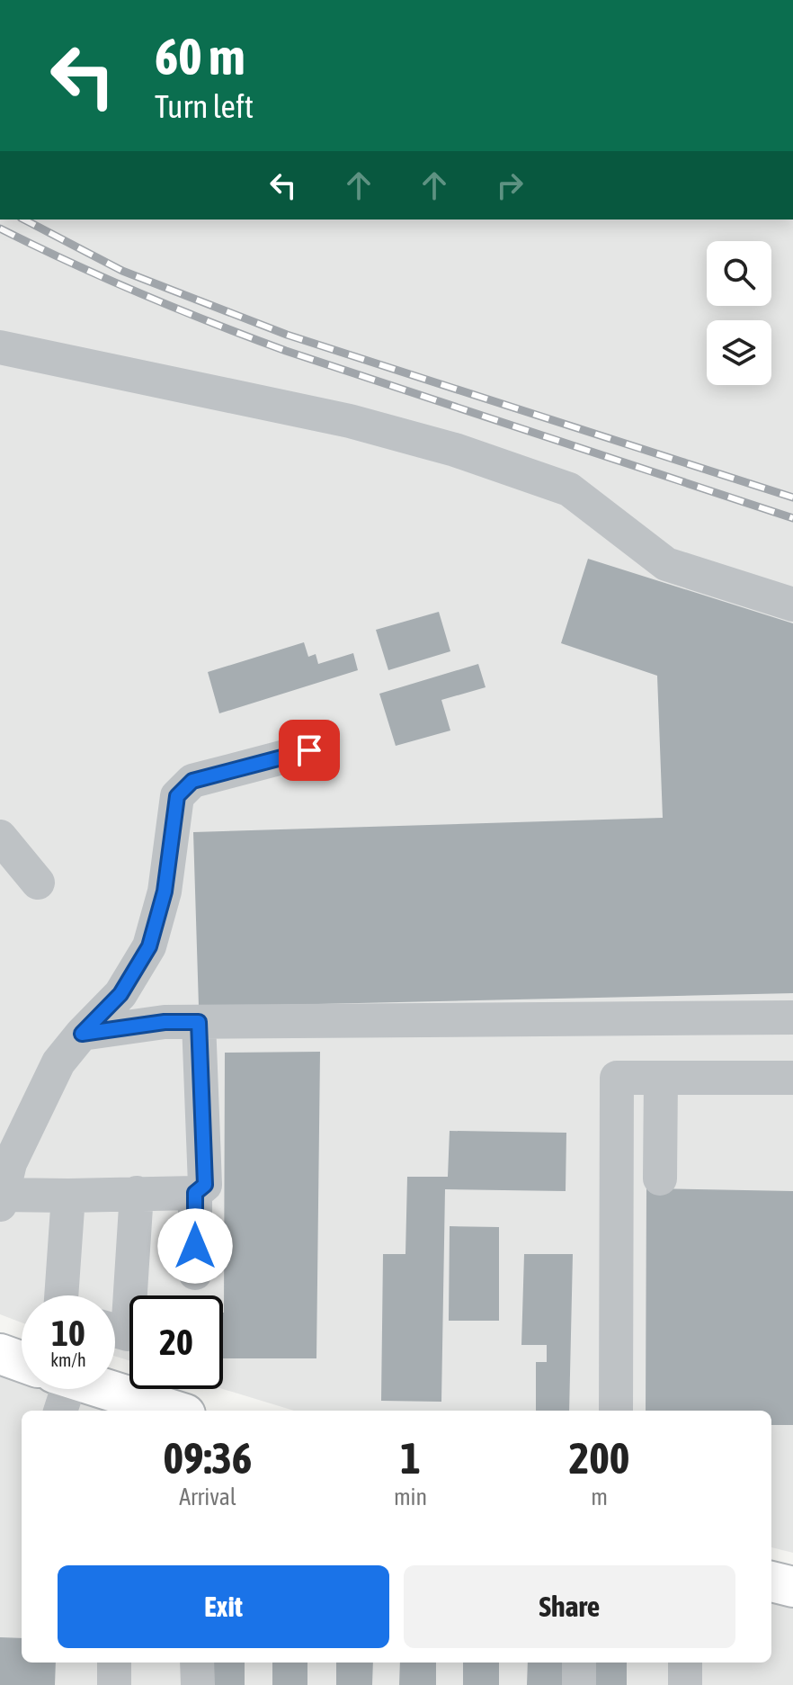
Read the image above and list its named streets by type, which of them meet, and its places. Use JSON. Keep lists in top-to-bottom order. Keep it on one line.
{"page":{"turn":["60 m","Turn left"],"speed":"10 km/h","limit":"20","eta":["09:36","Arrival","1","min","200","m"],"buttons":["Exit","Share"]}}
